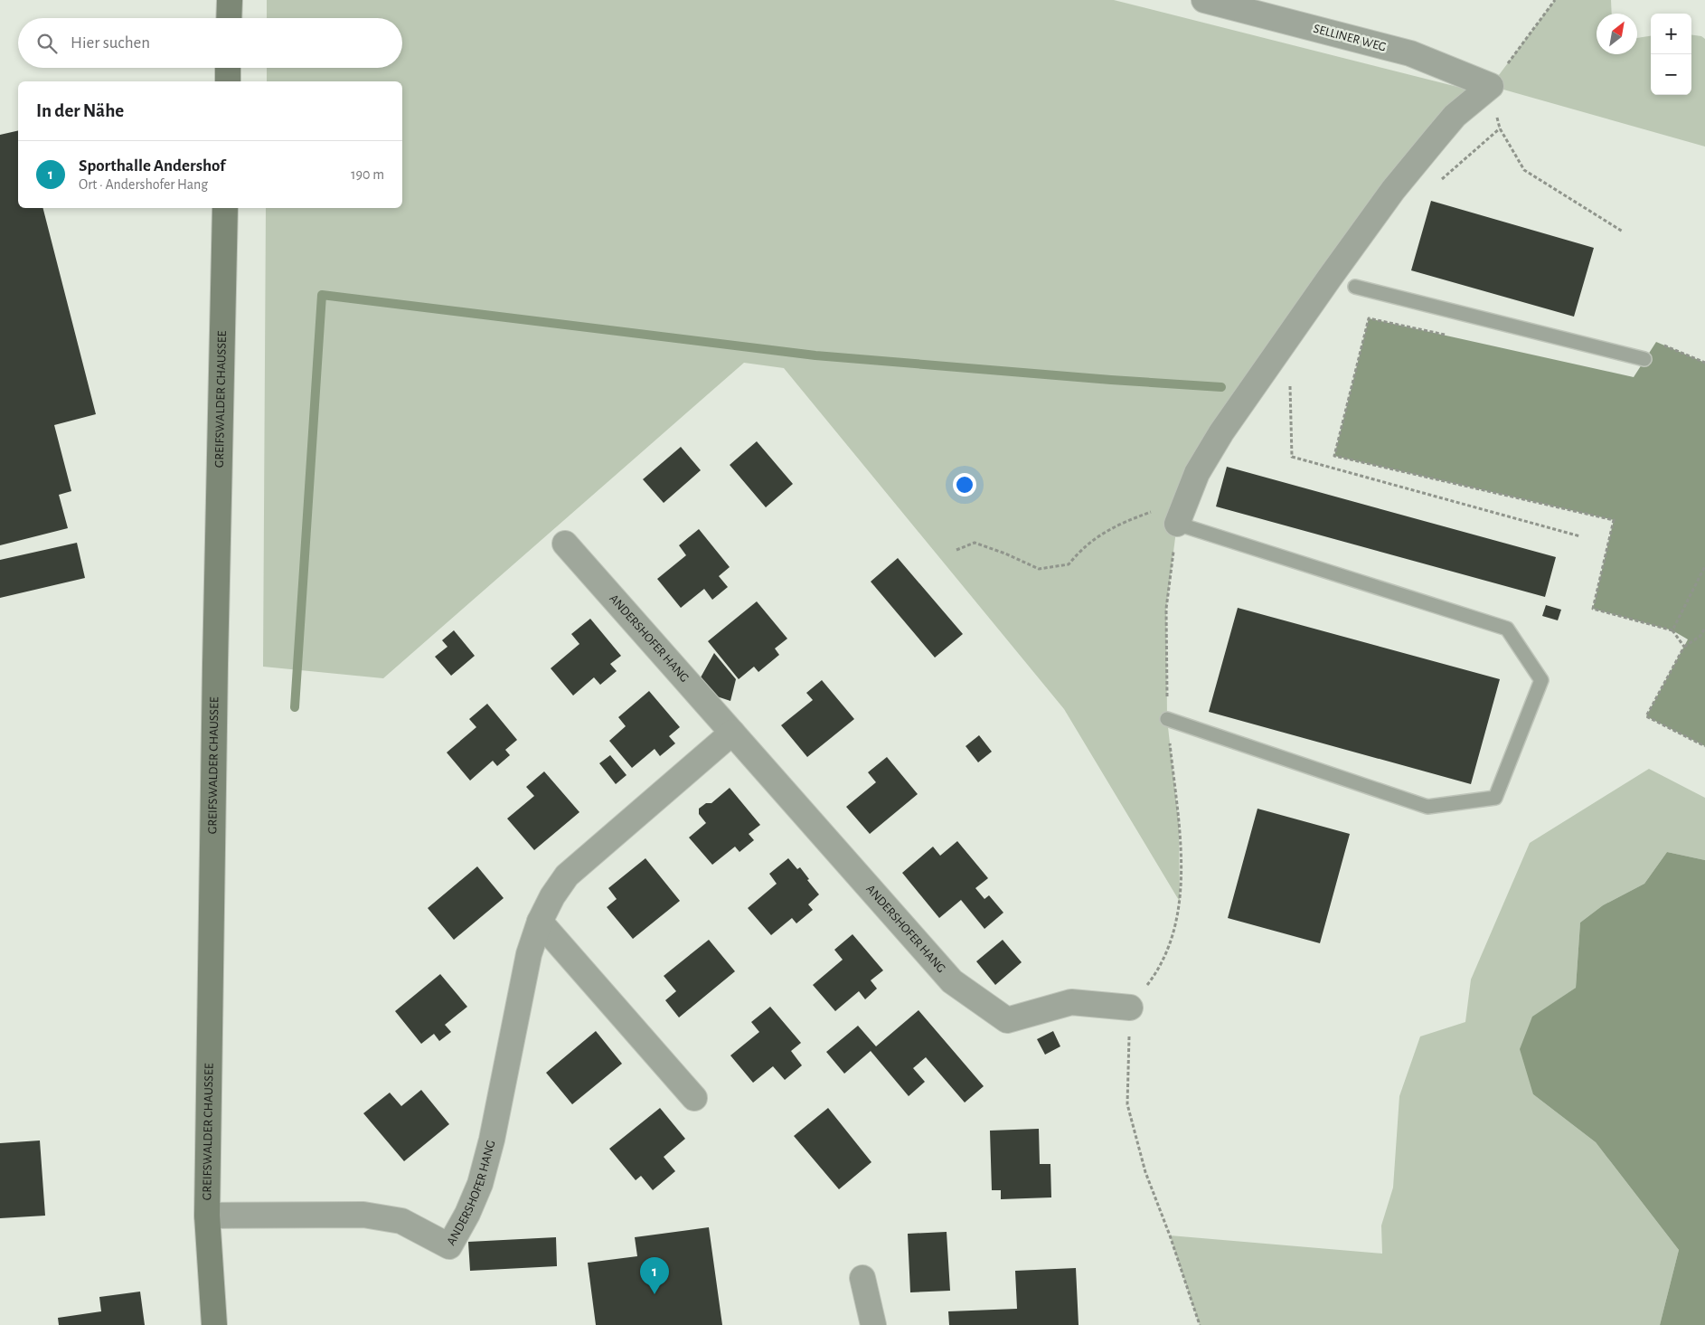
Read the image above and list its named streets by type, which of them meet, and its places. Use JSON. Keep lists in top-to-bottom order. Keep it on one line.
{"streets":{"main road":["GREIFSWALDER CHAUSSEE"],"street":["SELLINER WEG","ANDERSHOFER HANG"]},"crossings":[["GREIFSWALDER CHAUSSEE","ANDERSHOFER HANG"]],"north":"top right","page":{"map_buttons":["+","−"],"search":"Hier suchen","heading":"In der Nähe","list":[{"mark":"1","name":"Sporthalle Andershof","note":"Ort · Andershofer Hang","value":"190 m"}],"pins":"1"}}
